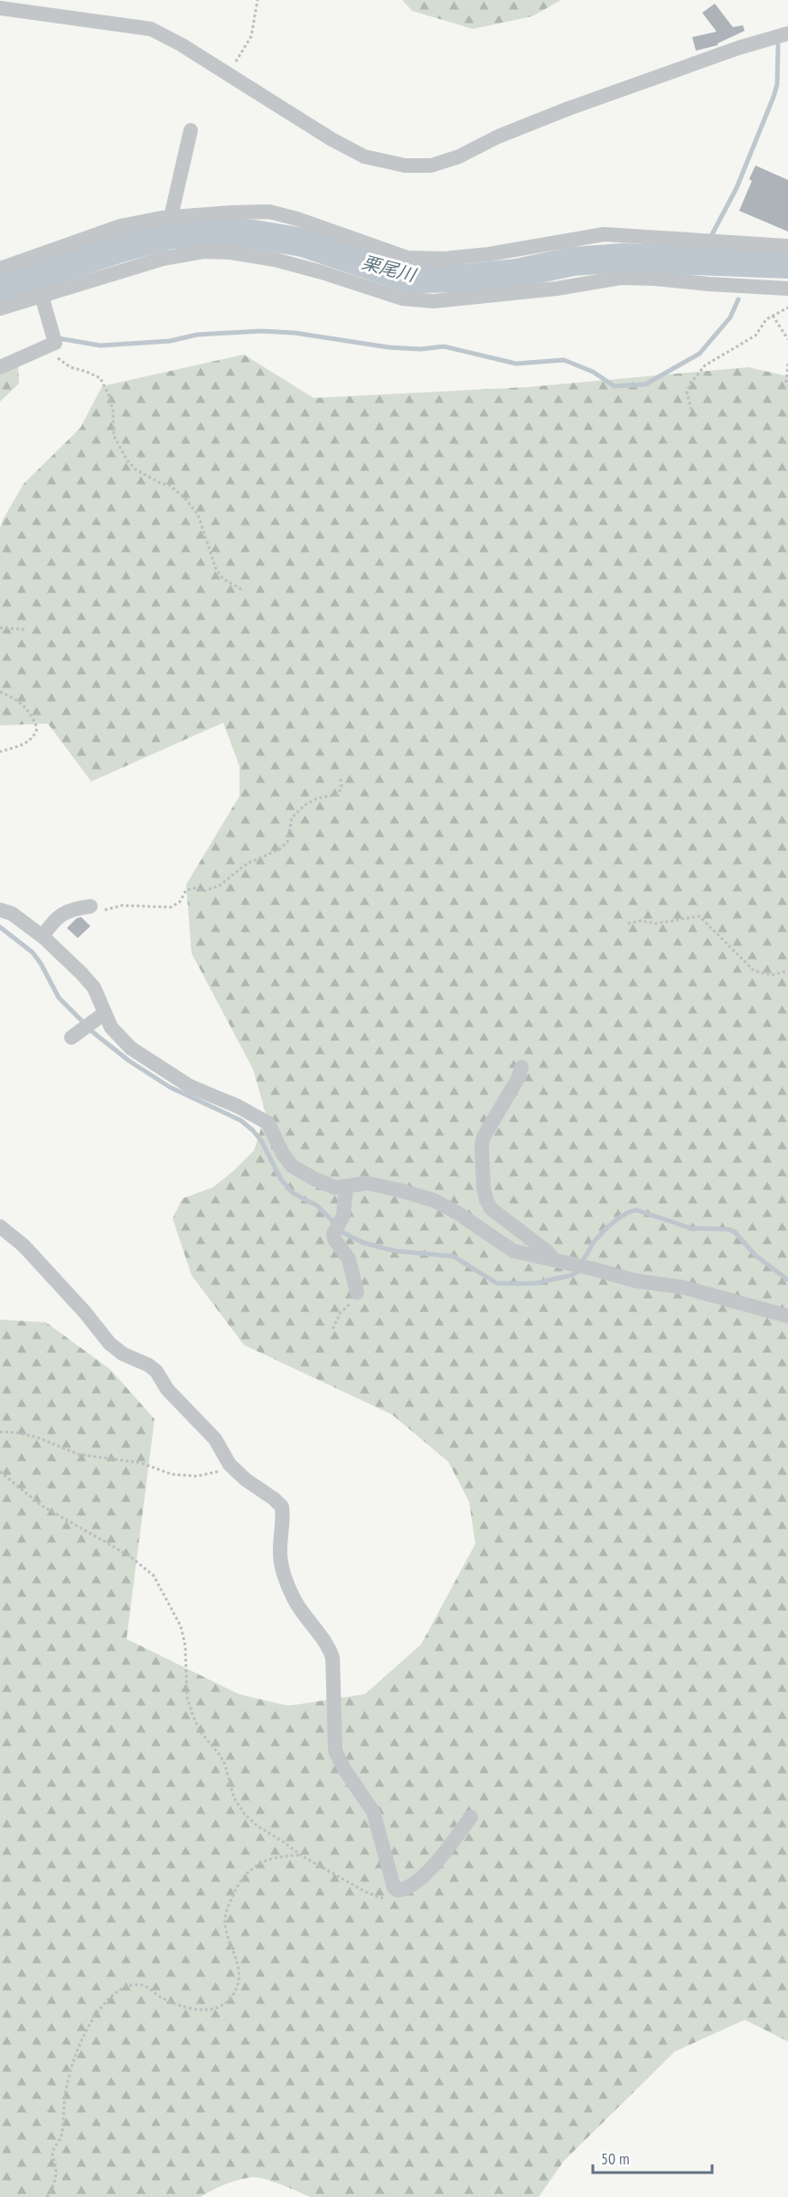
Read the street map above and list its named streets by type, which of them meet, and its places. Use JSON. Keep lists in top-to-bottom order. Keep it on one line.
{"water":["栗尾川"],"scale_bar":"50 m"}
